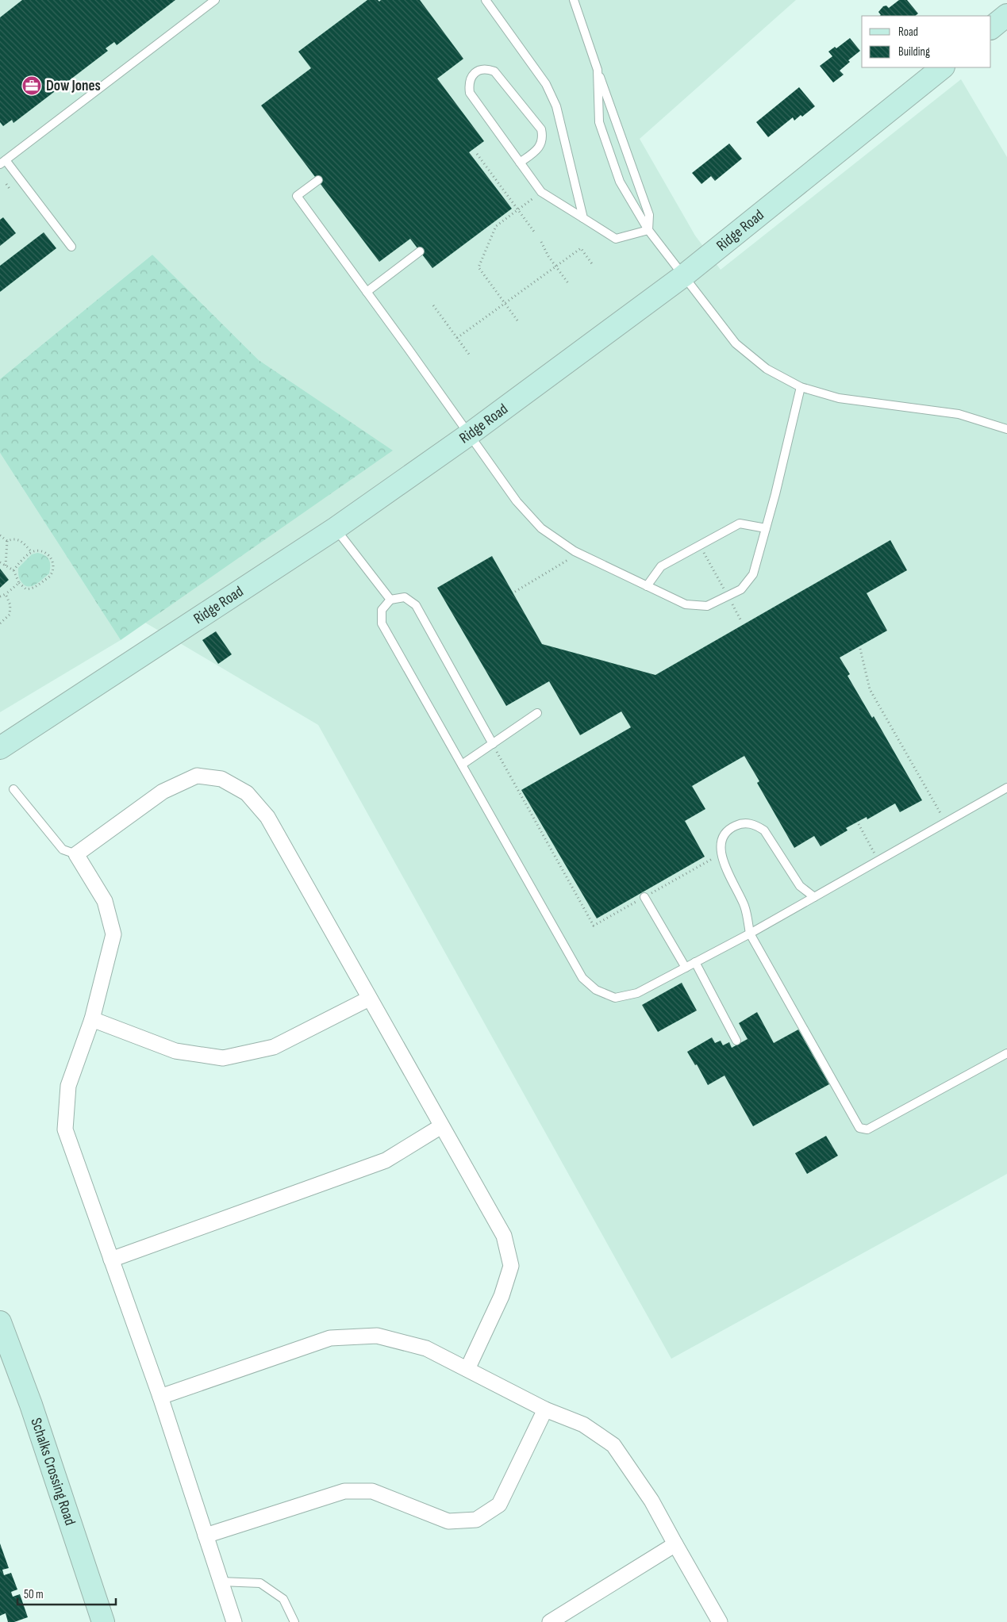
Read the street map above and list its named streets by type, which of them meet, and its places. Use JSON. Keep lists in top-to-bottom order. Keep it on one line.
{"streets":{"street":["Ridge Road","Schalks Crossing Road"]},"places":{"office":["Dow Jones"]},"legend":["Road","Building"],"scale_bar":"50 m"}
